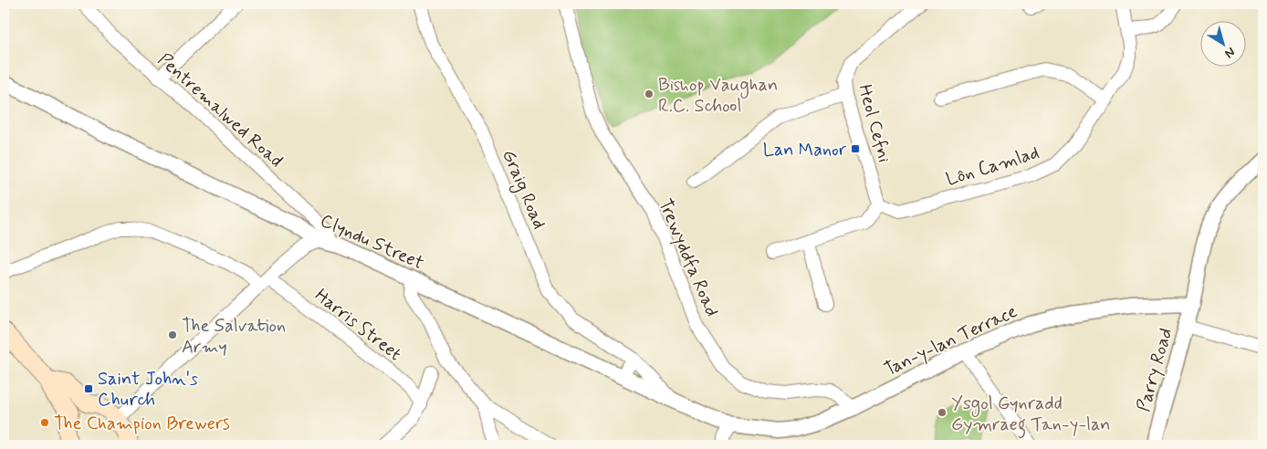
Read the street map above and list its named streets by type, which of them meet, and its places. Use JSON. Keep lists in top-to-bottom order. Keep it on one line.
{"streets":{"street":["Pentremalwed Road","Heol Cefni","Lôn Camlad","Graig Road","Clyndu Street","Trewyddfa Road","Harris Street","Tan-y-lan Terrace","Parry Road"]},"crossings":[["Pentremalwed Road","Clyndu Street"],["Heol Cefni","Lôn Camlad"],["Graig Road","Clyndu Street"],["Clyndu Street","Tan-y-lan Terrace"],["Trewyddfa Road","Tan-y-lan Terrace"],["Tan-y-lan Terrace","Parry Road"]],"places":{"other":["Bishop Vaughan R.C. School","The Salvation Army","Ysgol Gynradd Gymraeg Tan-y-lan","The Champion Brewers"],"transit":["Lan Manor","Saint John's Church"]},"north":"bottom right"}
